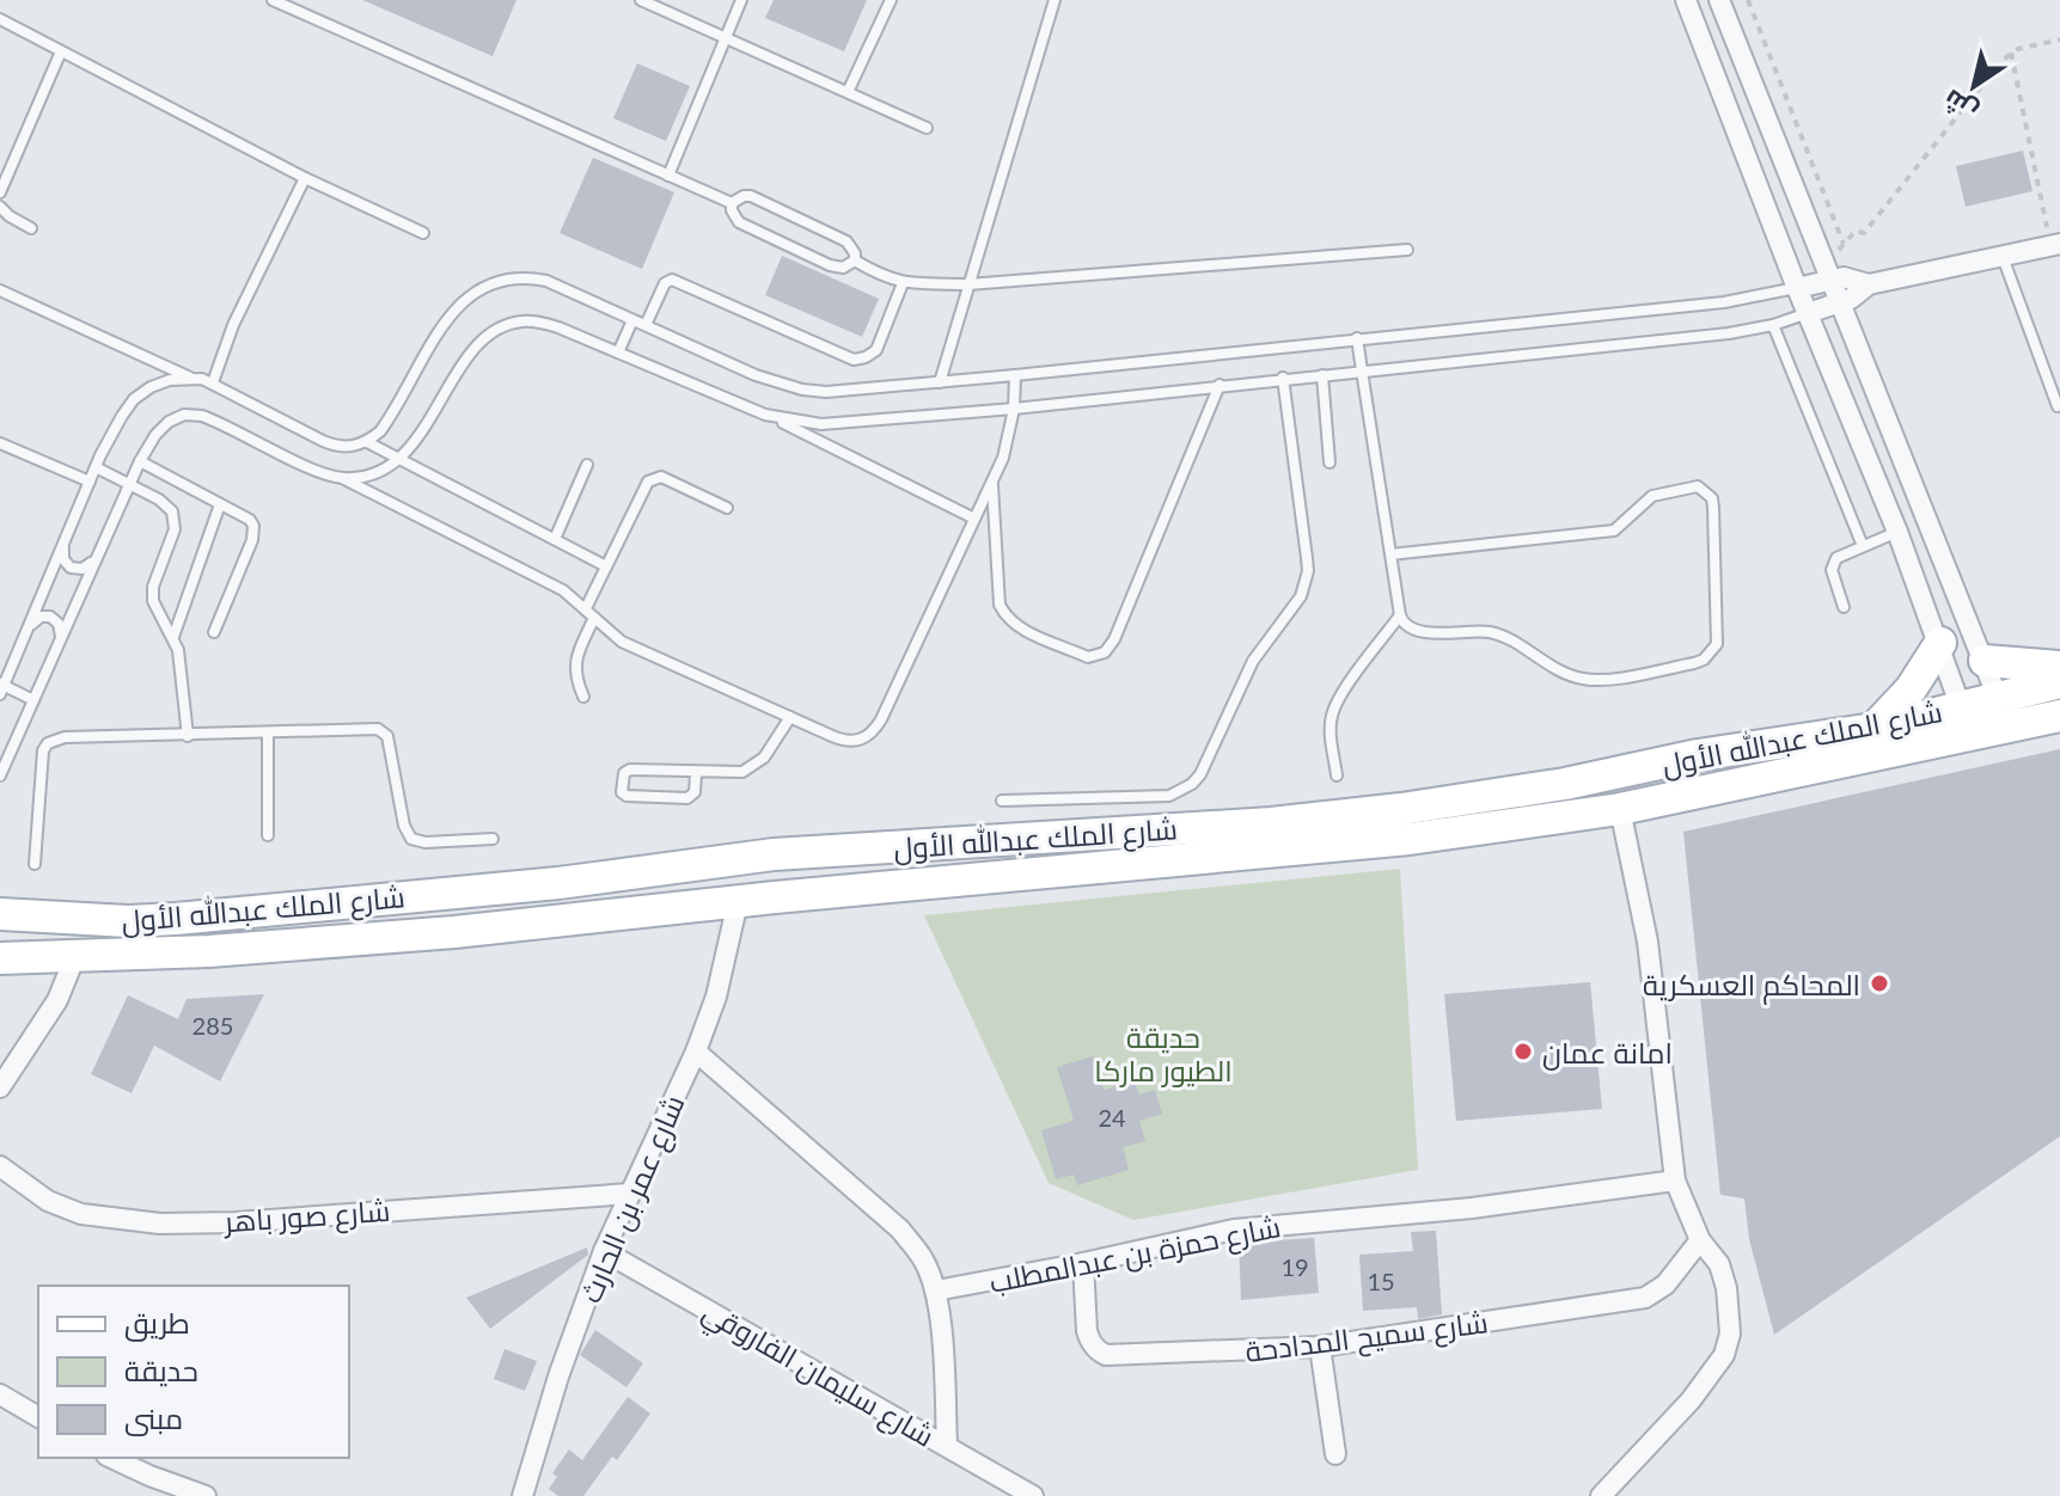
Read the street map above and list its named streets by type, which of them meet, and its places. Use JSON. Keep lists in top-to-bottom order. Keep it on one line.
{"streets":{"main road":["شارع الملك عبدالله الأول"],"street":["شارع عمر بن الحارث","شارع صور باهر","شارع حمزة بن عبدالمطلب","شارع سميح المدادحة","شارع سليمان الفاروقي"]},"crossings":[["شارع الملك عبدالله الأول","شارع عمر بن الحارث"],["شارع عمر بن الحارث","شارع صور باهر"],["شارع عمر بن الحارث","شارع سليمان الفاروقي"],["شارع حمزة بن عبدالمطلب","شارع سميح المدادحة"]],"parks":["حديقة الطيور ماركا"],"places":["المحاكم العسكرية","امانة عمان"],"house_numbers":["285","24","19","15"],"legend":["طريق","حديقة","مبنى"],"north":"bottom left"}
